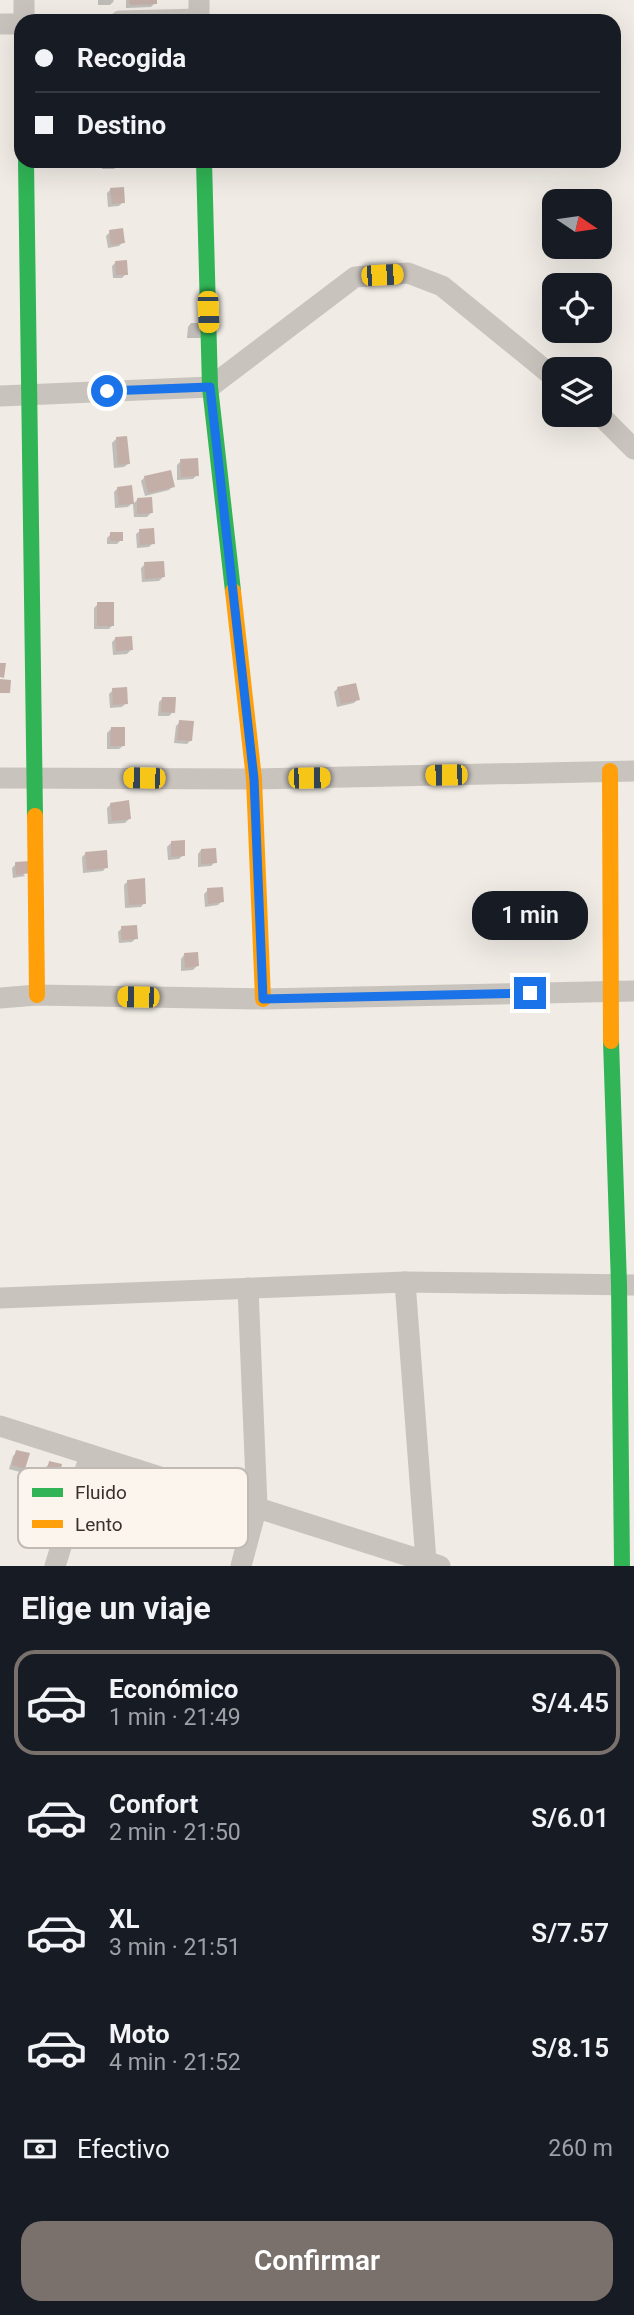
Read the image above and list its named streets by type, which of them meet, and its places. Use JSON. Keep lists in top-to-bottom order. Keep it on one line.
{"legend":["Fluido","Lento"],"north":"right","page":{"banner":["Recogida","Destino"],"bubble":"1 min","heading":"Elige un viaje","list":[{"name":"Económico","note":"1 min · 21:49","value":"S/4.45"},{"name":"Confort","note":"2 min · 21:50","value":"S/6.01"},{"name":"XL","note":"3 min · 21:51","value":"S/7.57"},{"name":"Moto","note":"4 min · 21:52","value":"S/8.15"}],"pay":["Efectivo","260 m"],"buttons":"Confirmar"}}
